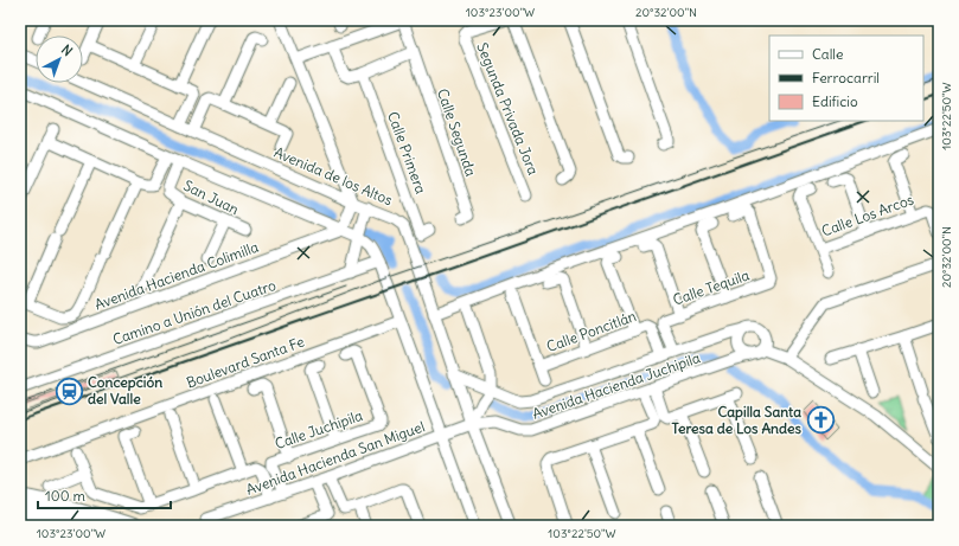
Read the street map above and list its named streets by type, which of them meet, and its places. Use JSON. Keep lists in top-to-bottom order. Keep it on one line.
{"streets":{"street":["Segunda Privada Jora","Calle Segunda","Calle Primera","Avenida de los Altos","San Juan","Calle Los Arcos","Avenida Hacienda Colimilla","Calle Tequila","Camino a Unión del Cuatro","Calle Poncitlán","Boulevard Santa Fe","Avenida Hacienda Juchipila","Calle Juchipila","Avenida Hacienda San Miguel"]},"crossings":[["Avenida de los Altos","Avenida Hacienda Juchipila"],["Avenida de los Altos","Avenida Hacienda San Miguel"],["Calle Tequila","Avenida Hacienda Juchipila"],["Calle Poncitlán","Avenida Hacienda Juchipila"],["Avenida Hacienda Juchipila","Avenida Hacienda San Miguel"],["Calle Juchipila","Avenida Hacienda San Miguel"]],"places":{"station":["Concepción del Valle"],"church":["Capilla Santa Teresa de Los Andes"]},"legend":["Calle","Ferrocarril","Edificio"],"scale_bar":"100 m","north":"top right","coordinates":["103°23'00\"W","20°32'00\"N","103°22'50\"W"]}
